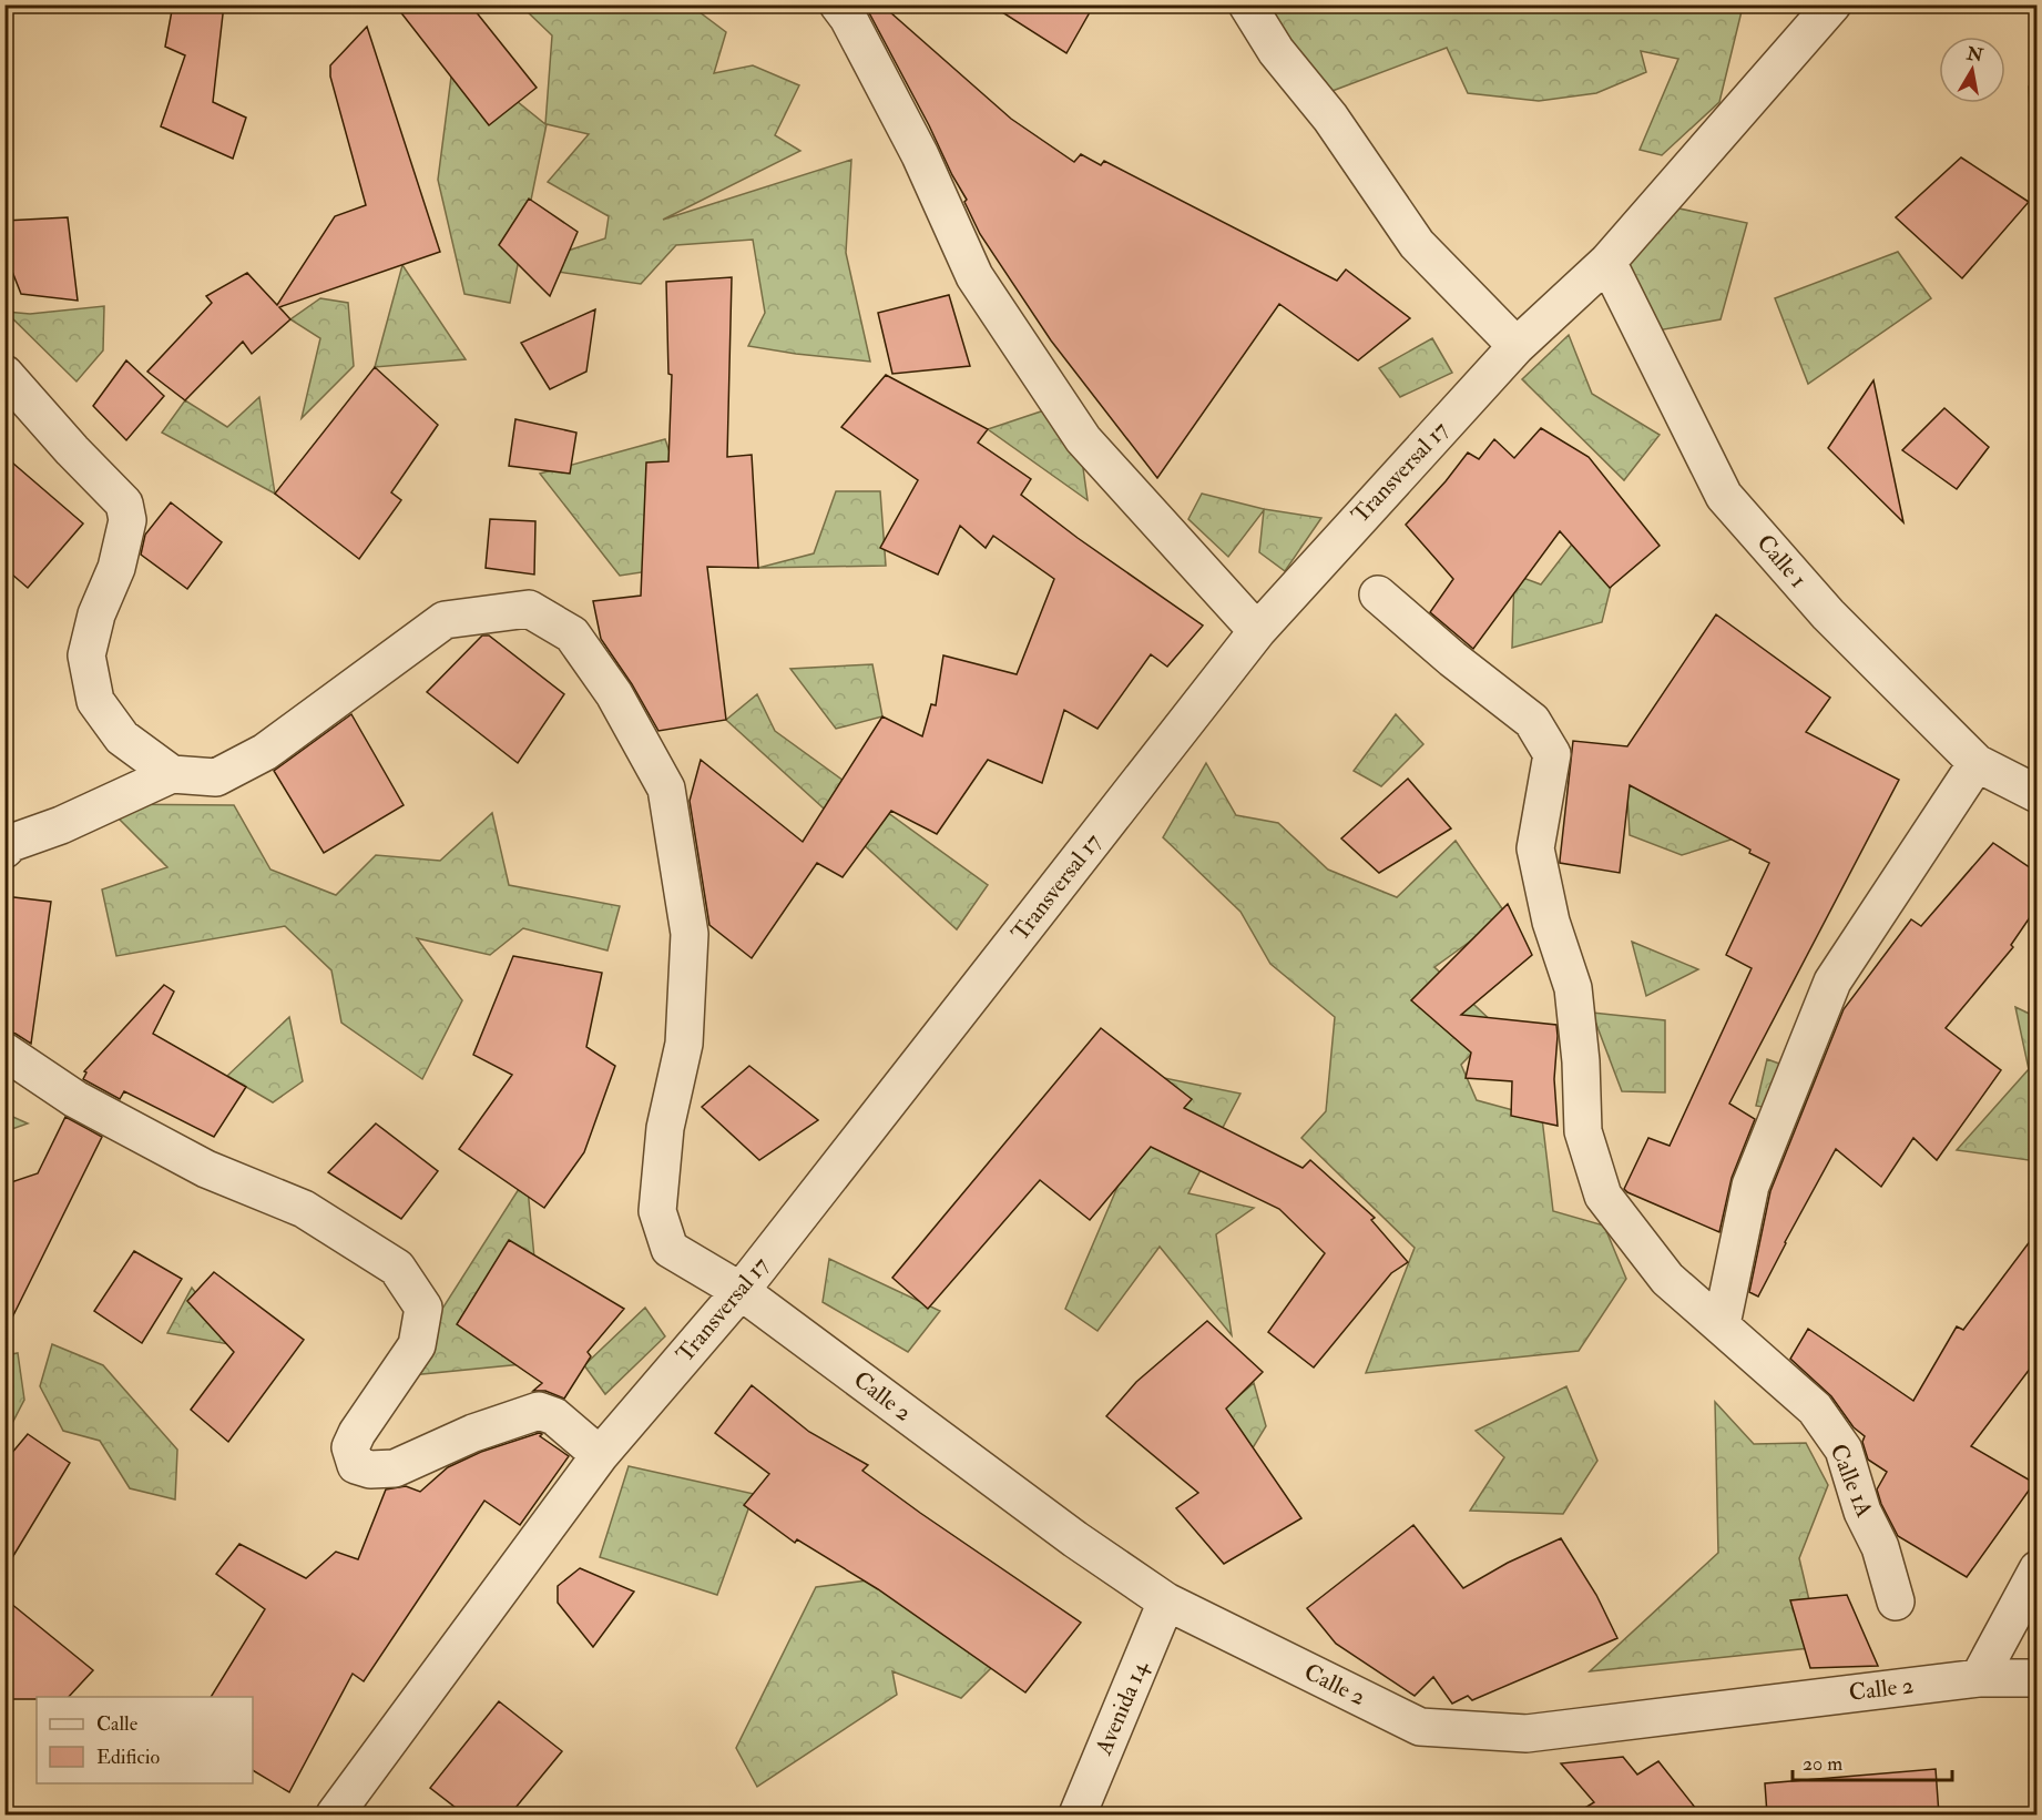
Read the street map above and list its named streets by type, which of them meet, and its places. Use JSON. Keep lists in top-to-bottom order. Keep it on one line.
{"streets":{"street":["Transversal 17","Calle 1","Calle 2","Calle 1A","Avenida 14"]},"crossings":[["Transversal 17","Calle 1"],["Transversal 17","Calle 2"],["Calle 2","Avenida 14"]],"legend":["Calle","Edificio"],"scale_bar":"20 m","north":"top"}
